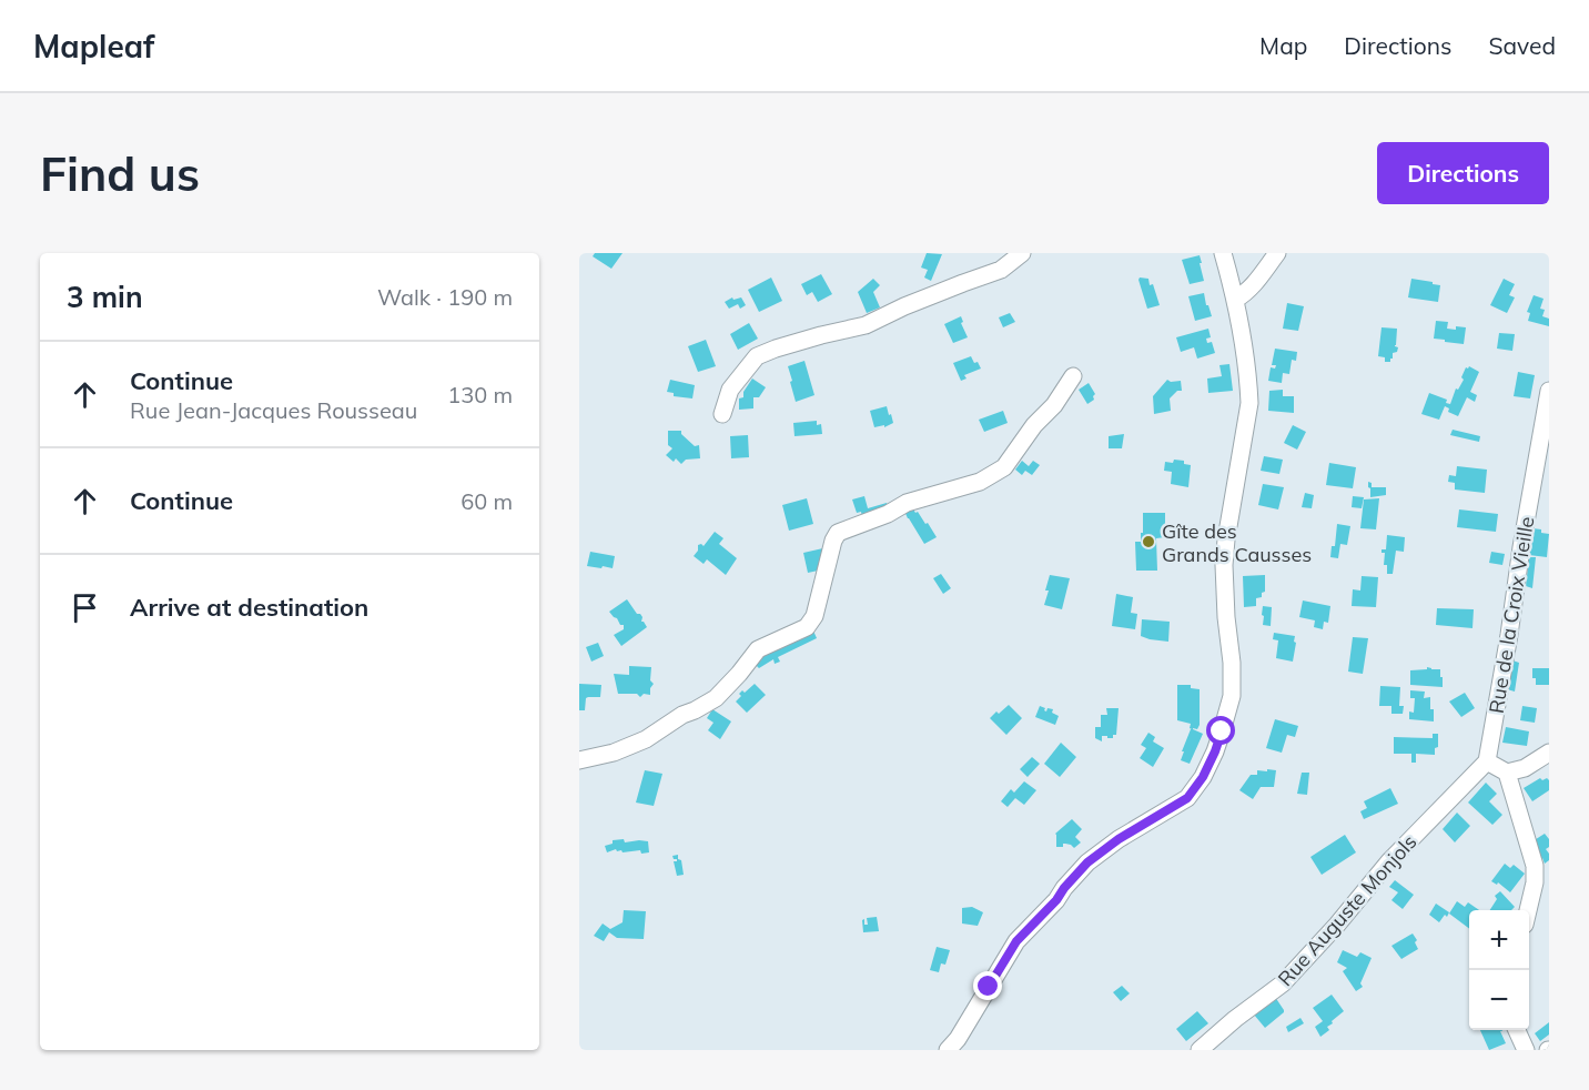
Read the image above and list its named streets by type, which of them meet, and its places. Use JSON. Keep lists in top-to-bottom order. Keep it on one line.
{"streets":{"street":["Rue de la Croix Vieille","Rue Auguste Monjols"]},"crossings":[["Rue de la Croix Vieille","Rue Auguste Monjols"]],"places":["Gîte des Grands Causses"],"page":{"header":"Mapleaf","nav":["Map","Directions","Saved"],"buttons":"Directions","title":"Find us","heading":["3 min","Walk · 190 m"],"list":[["Continue","Rue Jean-Jacques Rousseau","130 m"],["Continue","60 m"],"Arrive at destination"],"map_buttons":["+","−"]}}
